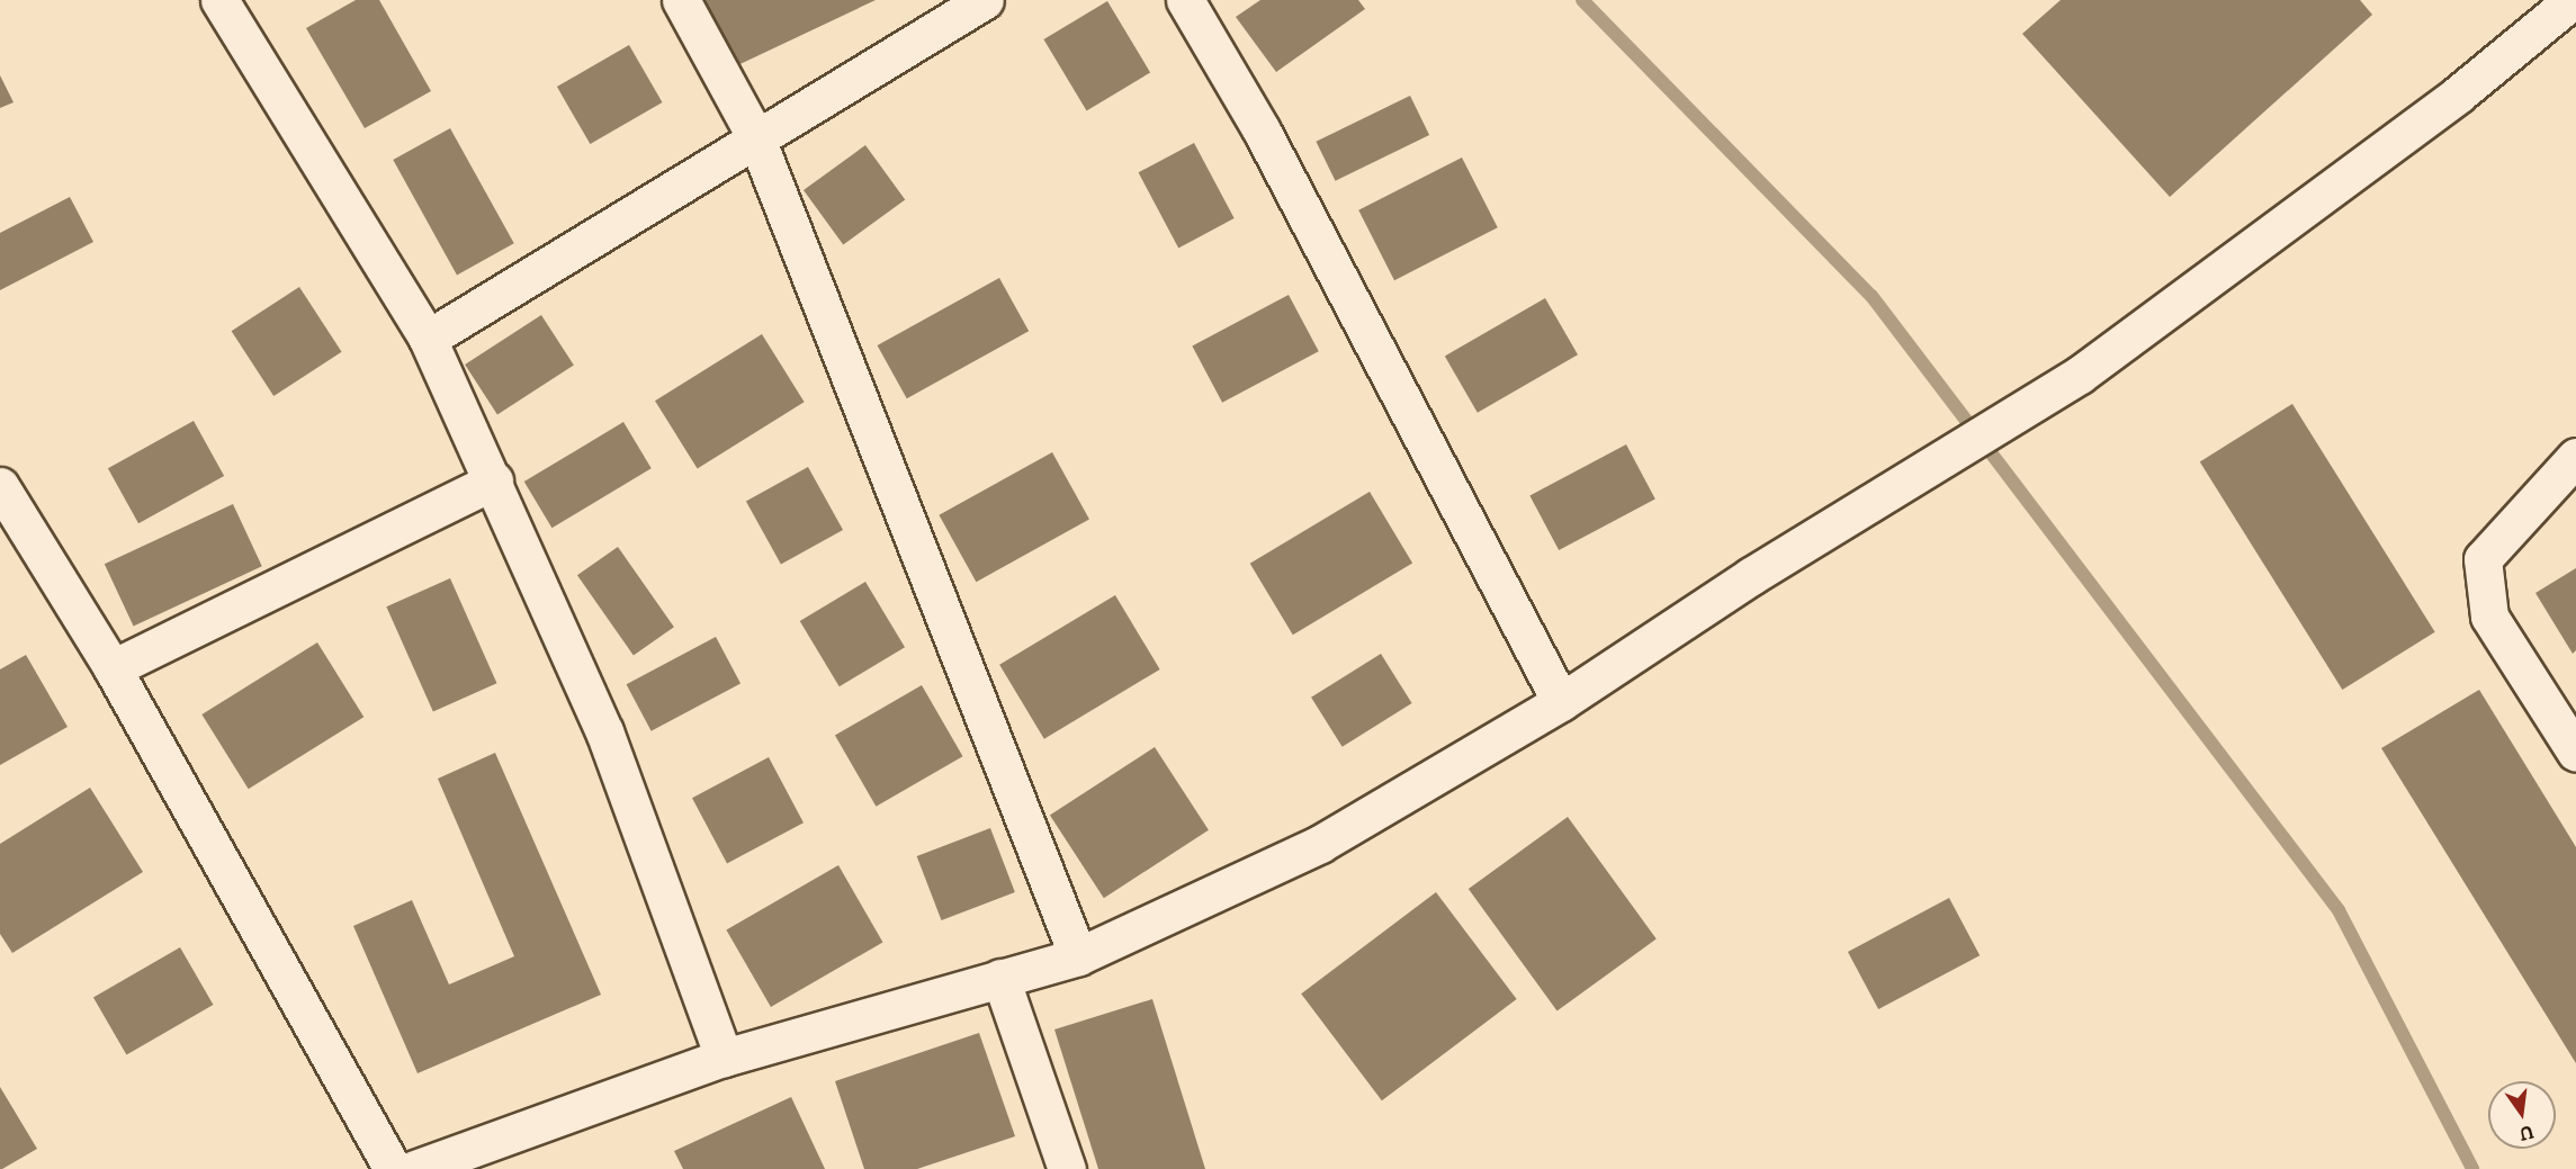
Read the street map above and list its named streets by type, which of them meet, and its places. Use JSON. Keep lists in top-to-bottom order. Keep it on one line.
{"north":"bottom"}
